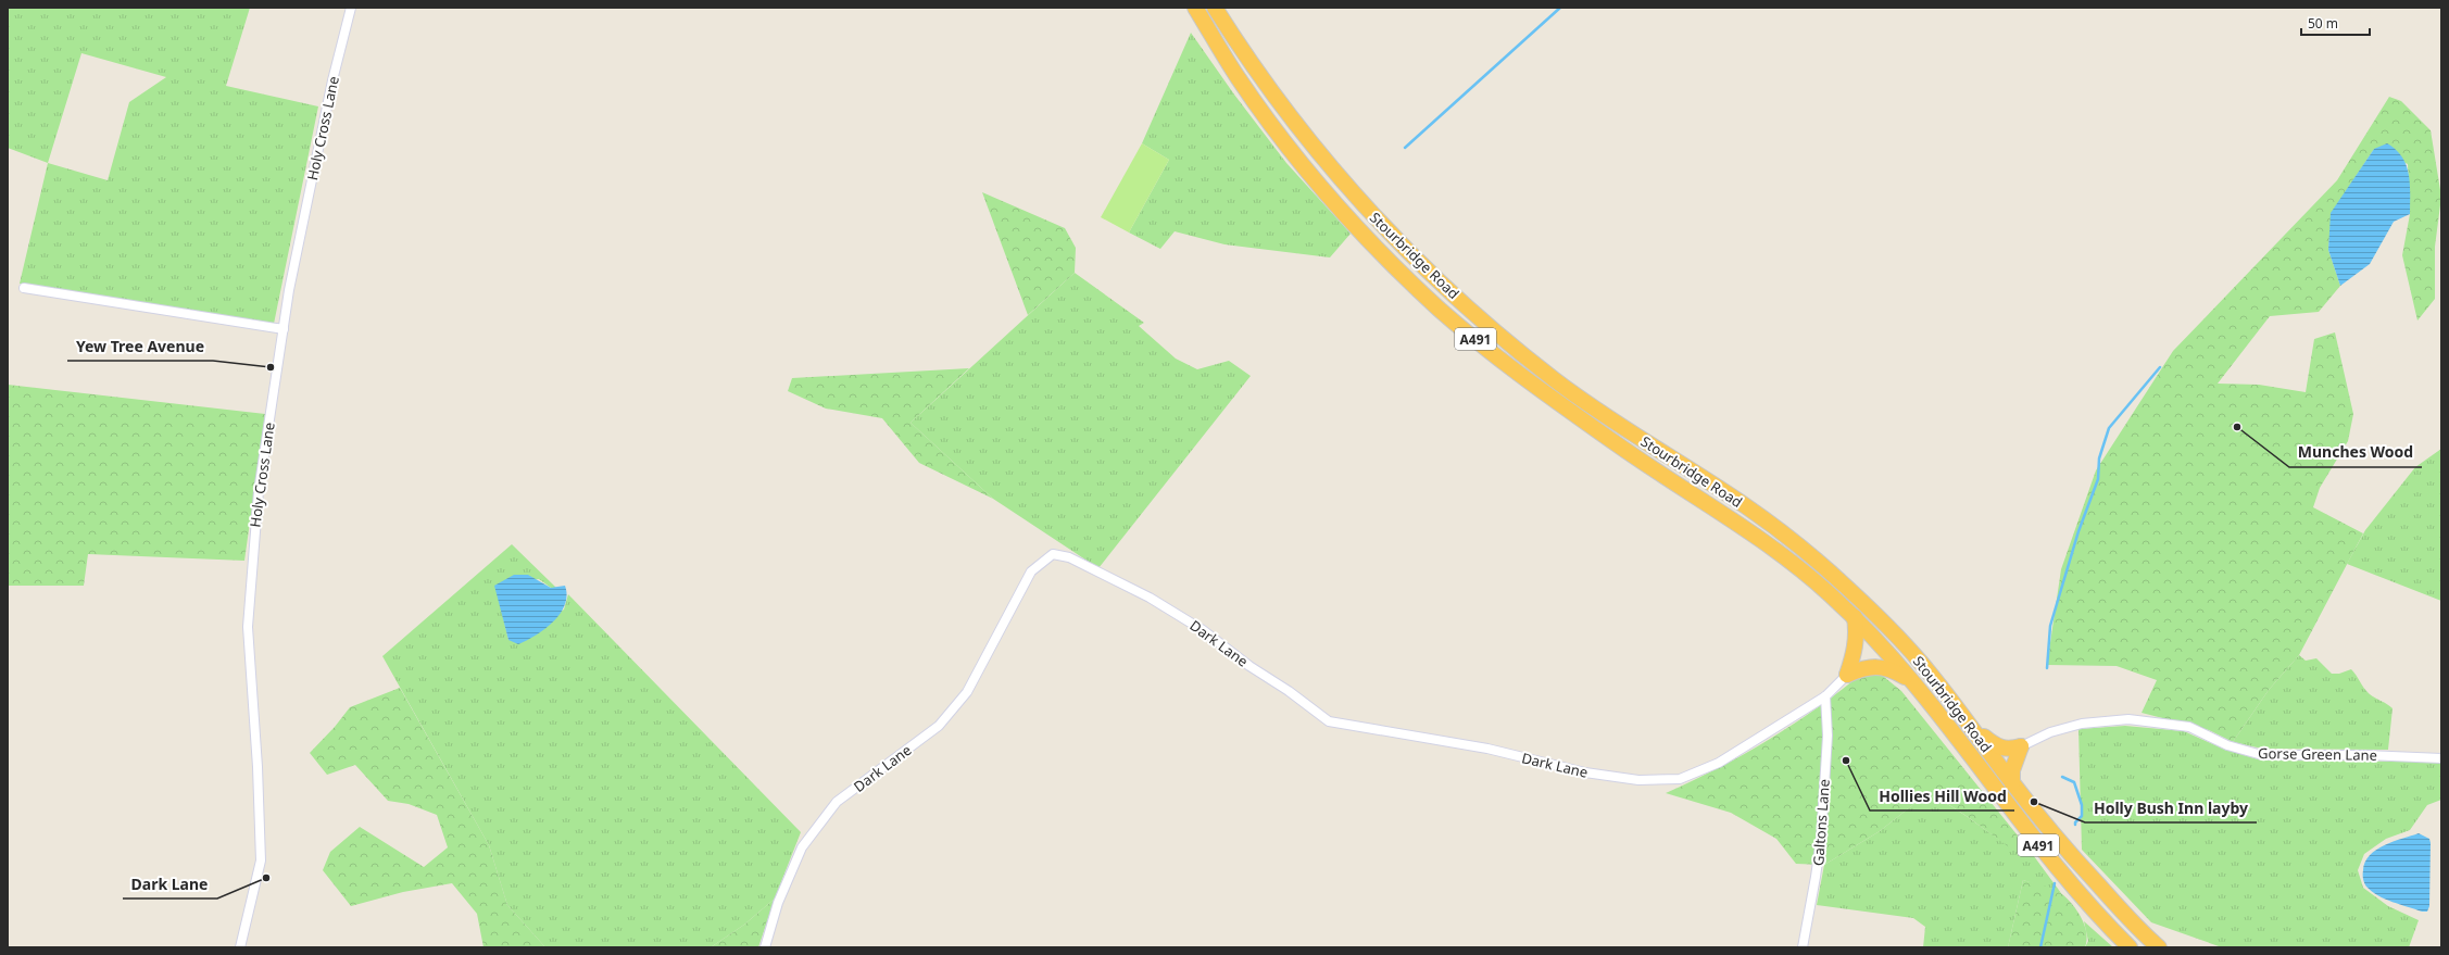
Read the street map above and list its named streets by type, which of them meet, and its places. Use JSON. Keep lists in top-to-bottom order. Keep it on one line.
{"streets":{"highway":["Stourbridge Road","A491"],"street":["Holy Cross Lane","Dark Lane","Gorse Green Lane","Galtons Lane"]},"crossings":[["Dark Lane","Galtons Lane"]],"places":["Yew Tree Avenue","Munches Wood","Hollies Hill Wood","Holly Bush Inn layby","Dark Lane"],"scale_bar":"50 m"}
